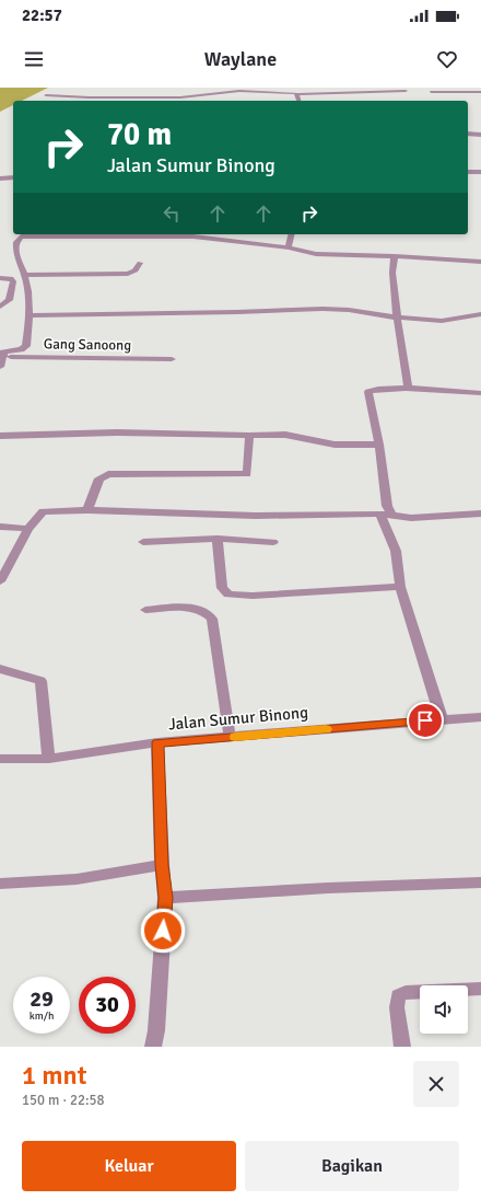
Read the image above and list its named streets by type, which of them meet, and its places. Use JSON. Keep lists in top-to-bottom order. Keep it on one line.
{"streets":{"street":["Gang Sanoong","Jalan Sumur Binong"]},"page":{"status":"22:57","header":"Waylane","turn":["70 m","Jalan Sumur Binong"],"speed":"29 km/h","limit":"30","heading":["1 mnt","150 m · 22:58"],"buttons":["Keluar","Bagikan"]}}
